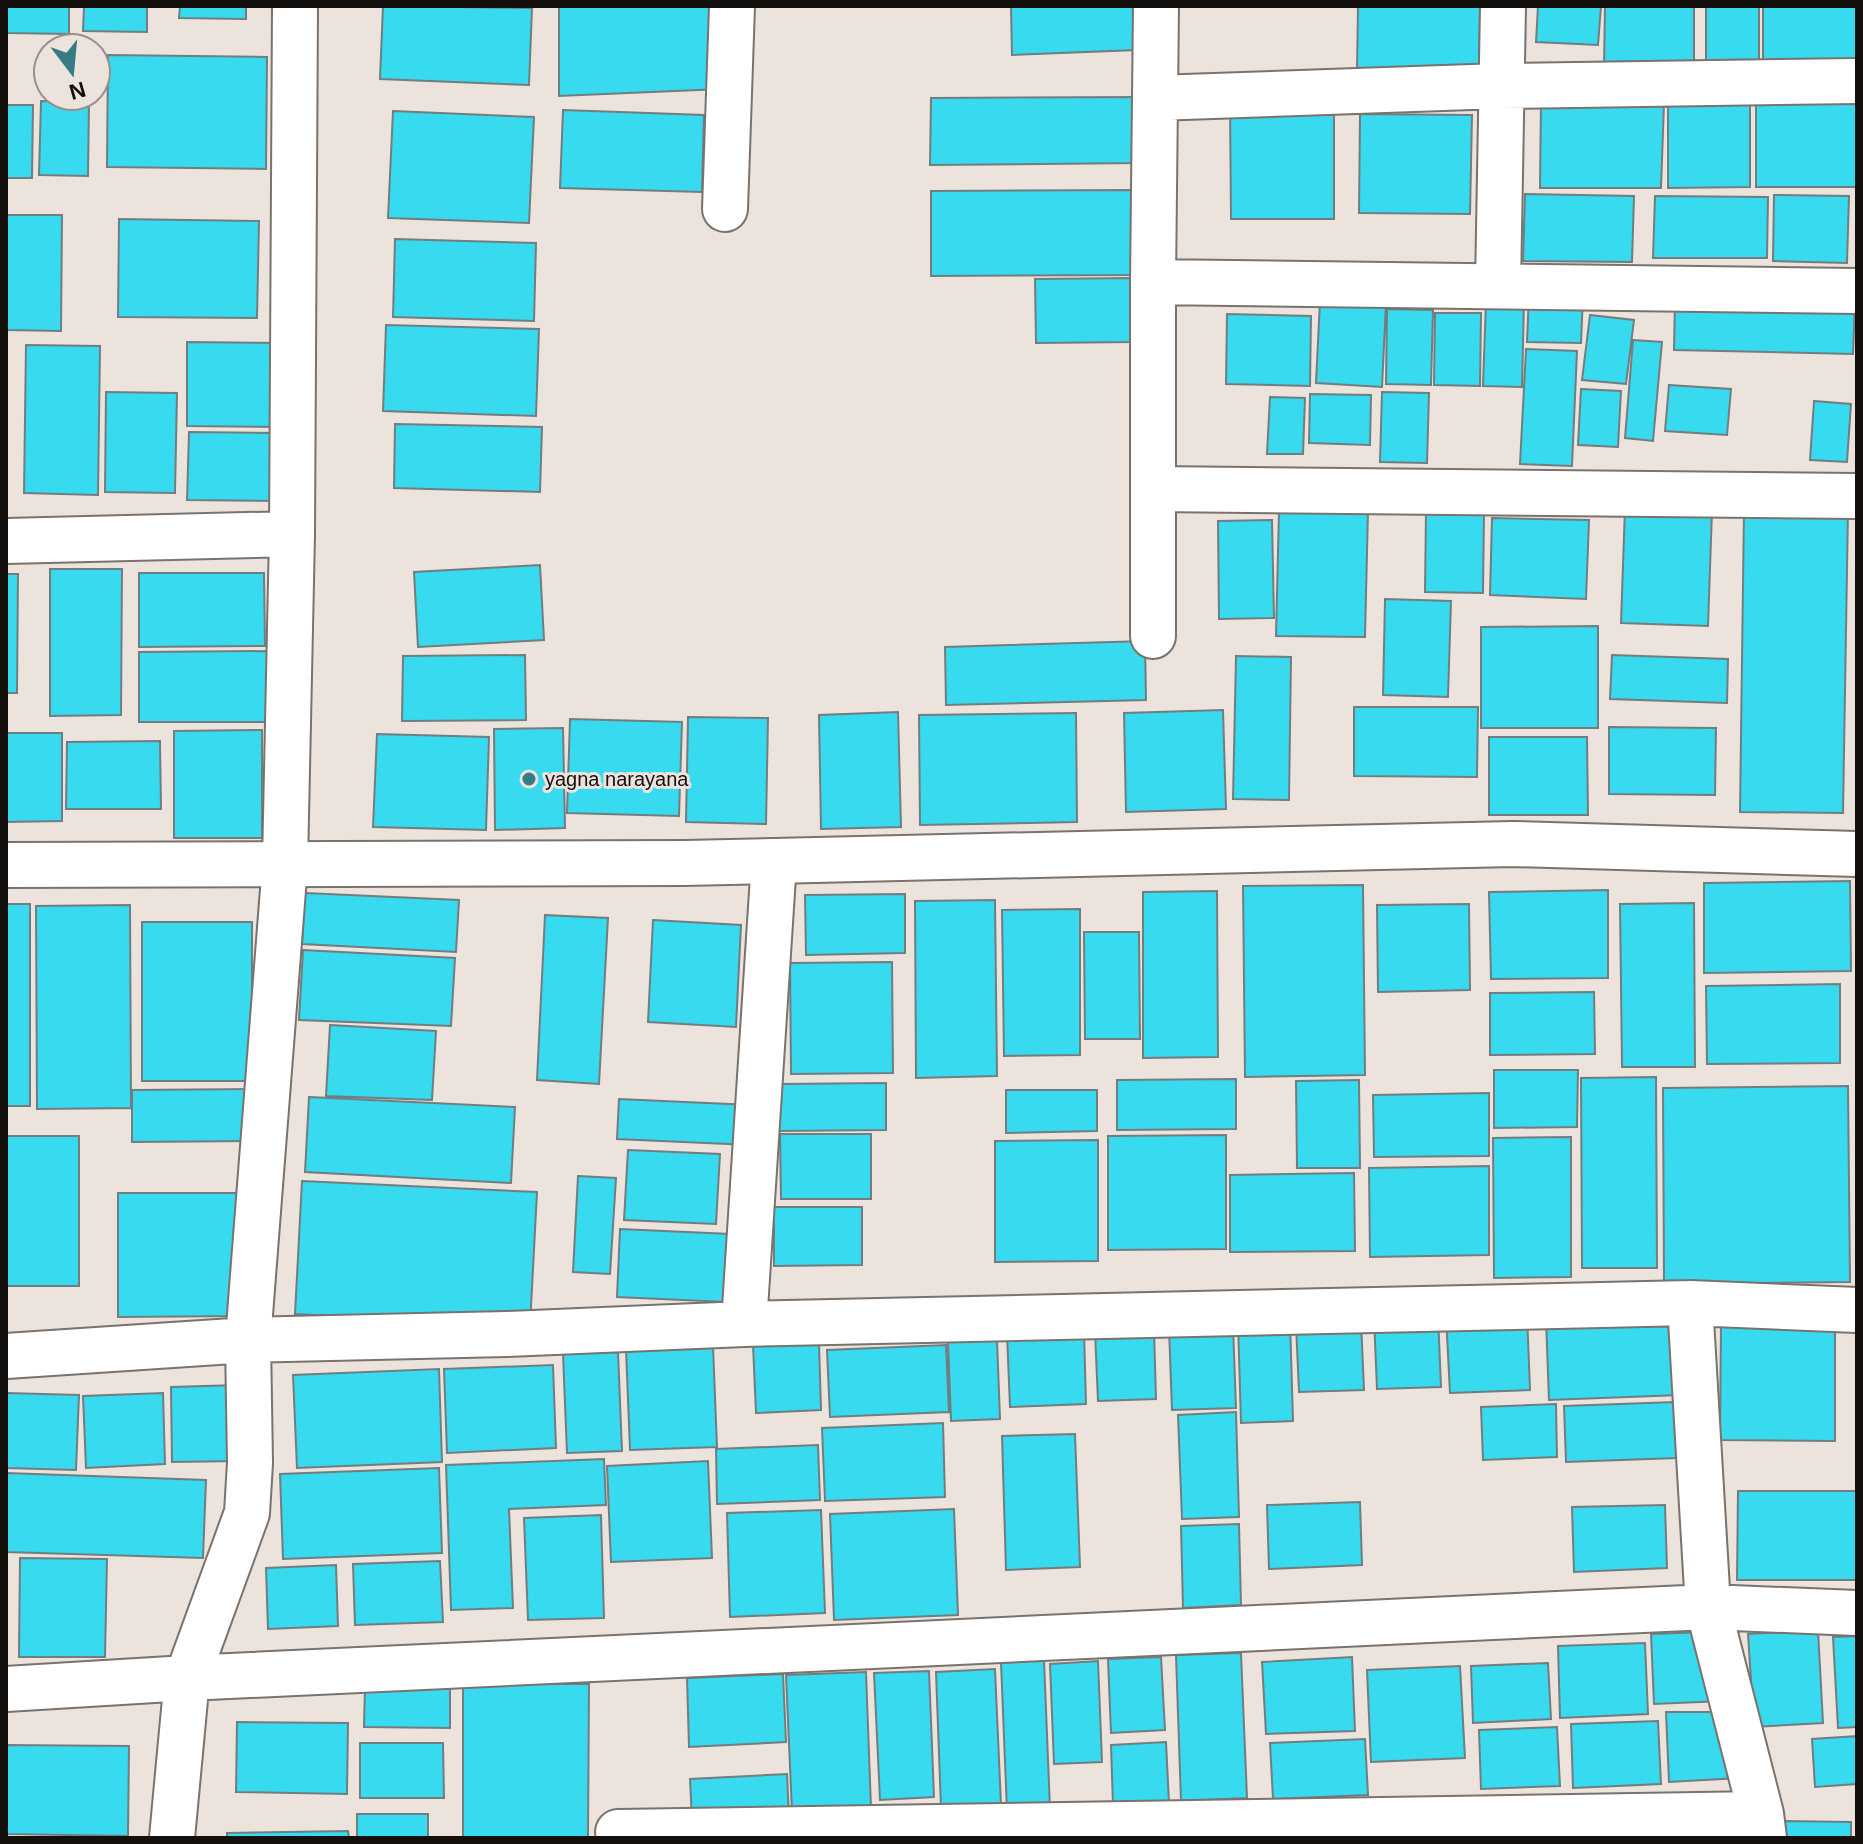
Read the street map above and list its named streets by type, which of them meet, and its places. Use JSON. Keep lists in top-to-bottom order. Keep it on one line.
{"places":["yagna narayana"],"north":"bottom"}
